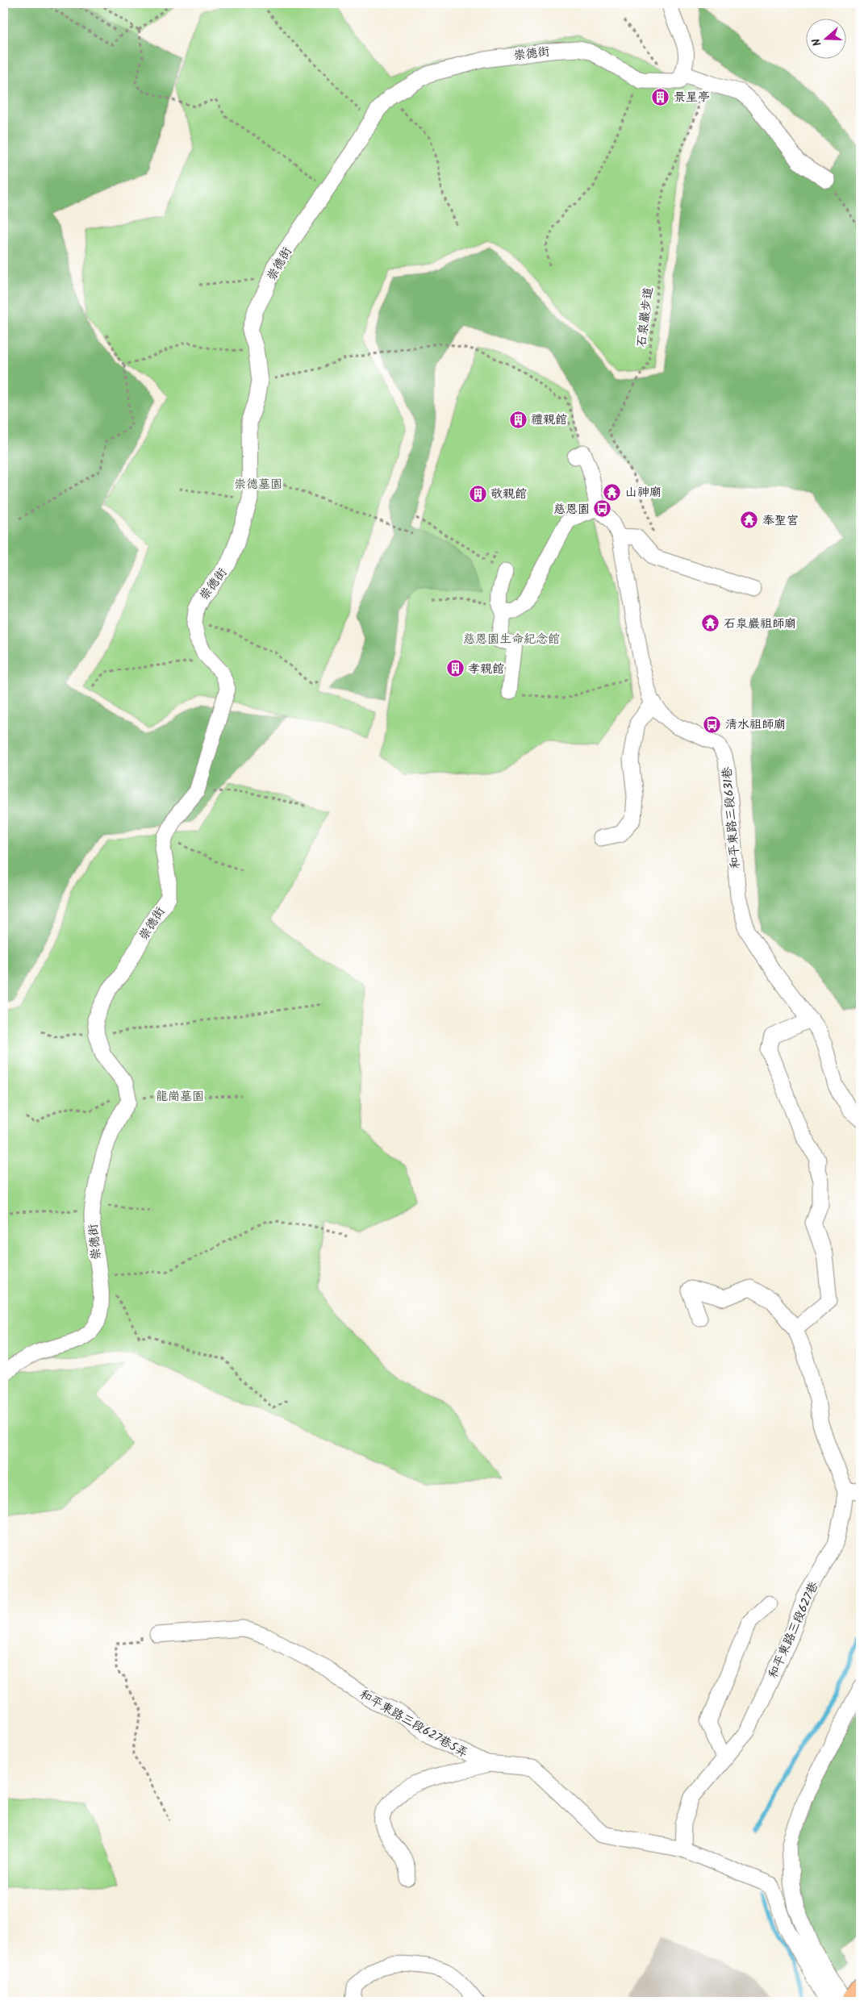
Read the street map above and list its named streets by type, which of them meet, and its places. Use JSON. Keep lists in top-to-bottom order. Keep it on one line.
{"streets":{"street":["崇德街","和平東路三段631巷","和平東路三段627巷","和平東路三段627巷5弄"],"path":["石泉巖步道"]},"crossings":[["崇德街","石泉巖步道"],["和平東路三段627巷","和平東路三段627巷5弄"]],"parks":["崇德墓園","慈恩園生命紀念館","龍崗墓園"],"places":{"building":["景星亭","禮親館","敬親館","孝親館"],"temple":["山神廟","奉聖宮","石泉巖祖師廟"],"bus stop":["慈恩園","清水祖師廟"]},"north":"left"}
